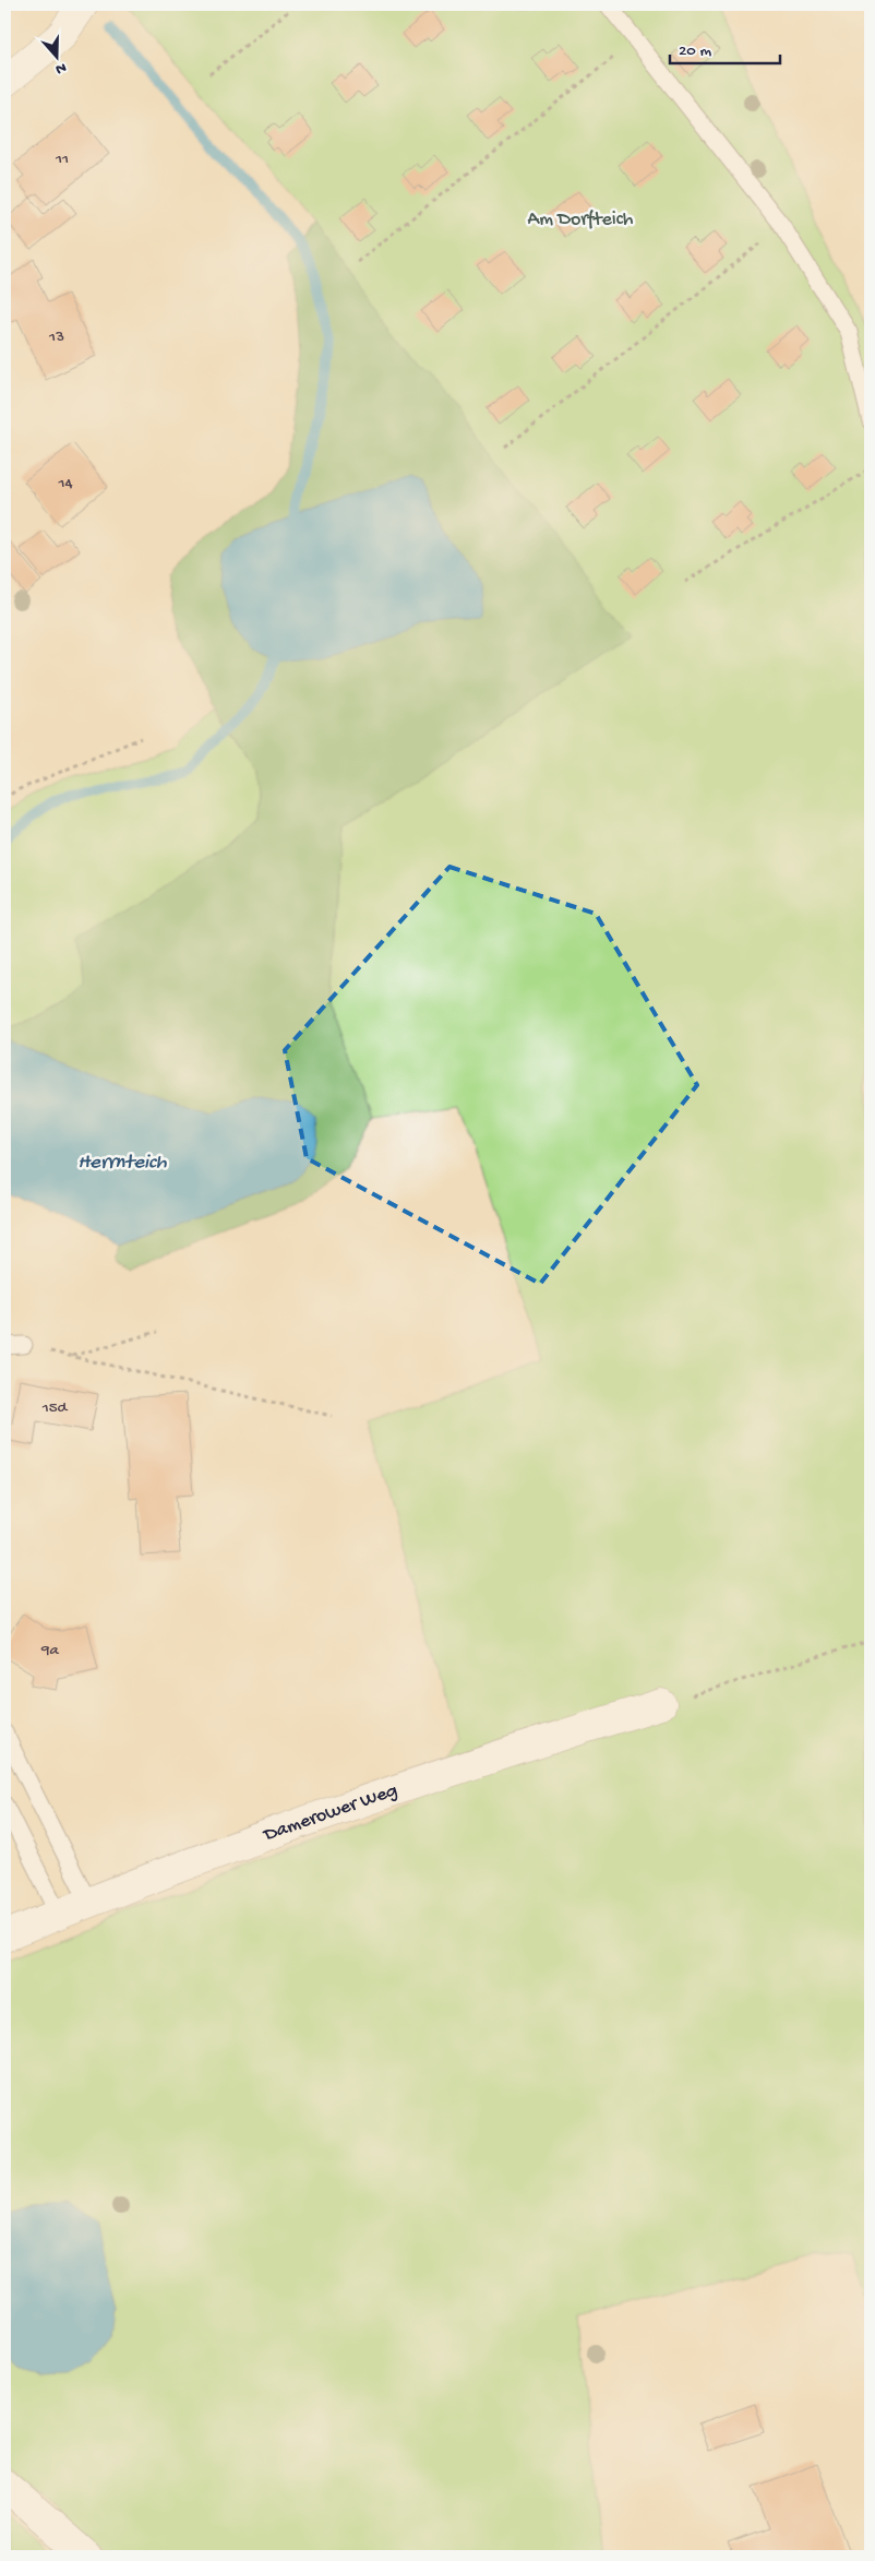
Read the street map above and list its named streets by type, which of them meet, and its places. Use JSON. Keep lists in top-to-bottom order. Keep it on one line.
{"streets":{"street":["Damerower Weg"]},"water":["Herrnteich"],"parks":["Am Dorfteich"],"house_numbers":["11","13","14","15d","9a"],"scale_bar":"20 m","north":"bottom"}
